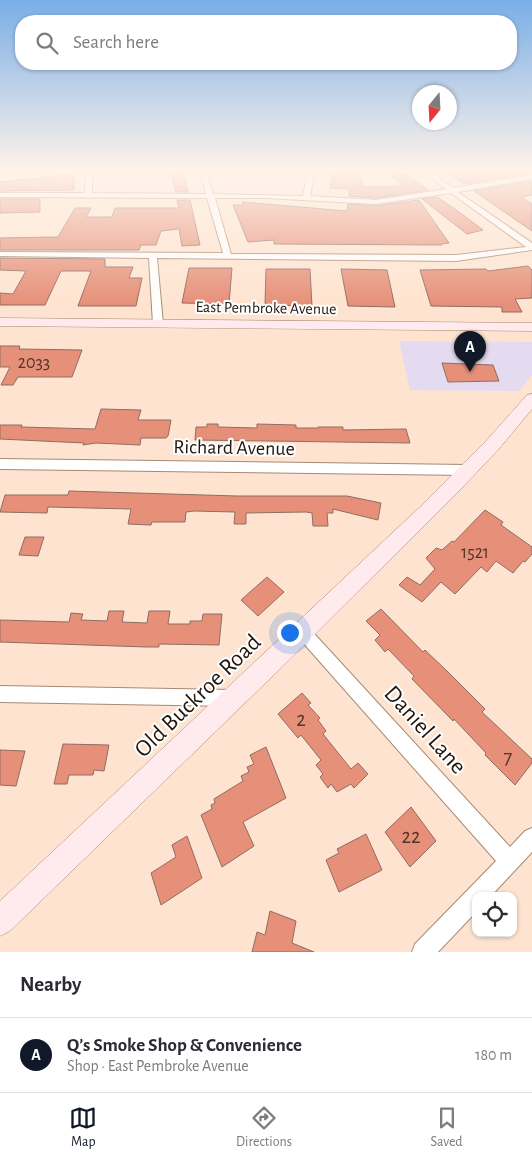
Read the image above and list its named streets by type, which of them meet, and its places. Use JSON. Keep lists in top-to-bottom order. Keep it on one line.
{"streets":{"main road":["East Pembroke Avenue","Old Buckroe Road"],"street":["Richard Avenue","Daniel Lane"]},"crossings":[["Richard Avenue","Old Buckroe Road"],["Old Buckroe Road","Daniel Lane"]],"house_numbers":["2033","1521","2","7","22"],"north":"bottom","page":{"search":"Search here","pins":"A","heading":"Nearby","list":[{"mark":"A","name":"Q’s Smoke Shop & Convenience","note":"Shop · East Pembroke Avenue","value":"180 m"}],"nav":["Map","Directions","Saved"]}}
